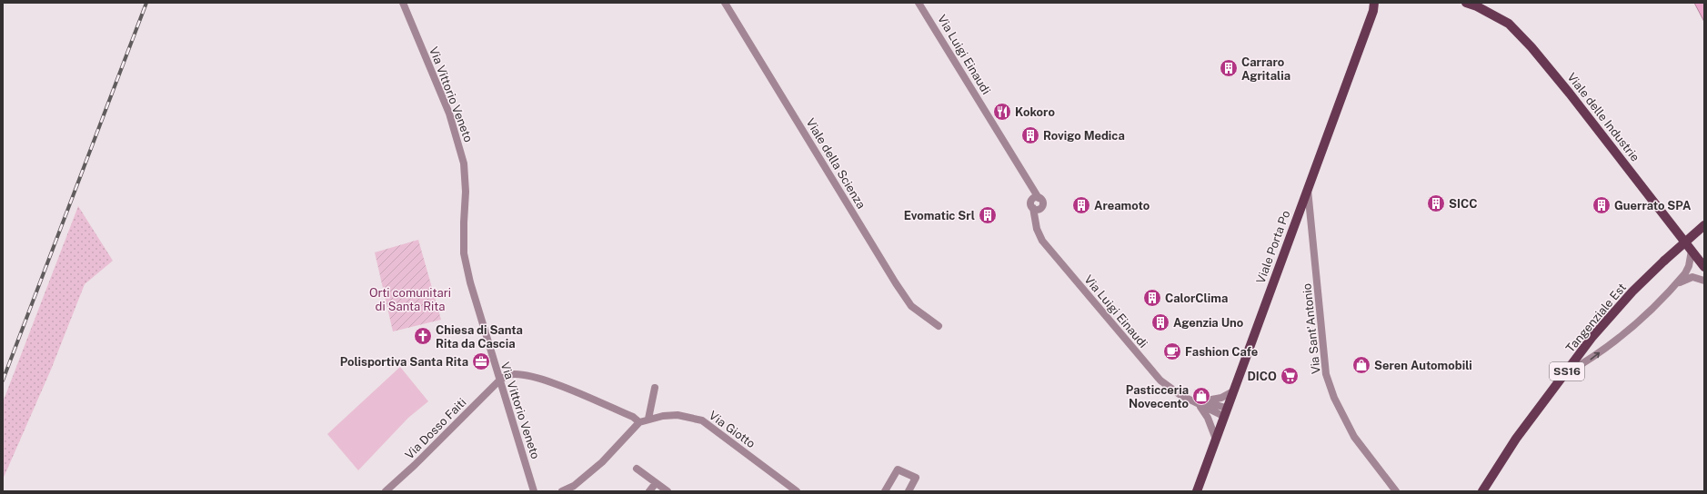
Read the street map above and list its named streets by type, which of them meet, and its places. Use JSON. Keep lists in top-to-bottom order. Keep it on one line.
{"streets":{"main road":["Viale delle Industrie","Viale Porta Po","Tangenziale Est","SS16"],"street":["Via Luigi Einaudi","Via Vittorio Veneto","Viale della Scienza","Via Sant'Antonio","Via Dosso Faiti","Via Giotto"]},"crossings":[["Via Luigi Einaudi","Viale Porta Po"],["Via Vittorio Veneto","Via Dosso Faiti"],["Viale Porta Po","Via Sant'Antonio"]],"parks":["Orti comunitari di Santa Rita"],"places":{"building":["Carraro Agritalia","Rovigo Medica","SICC","Areamoto","Guerrato SPA","Evomatic Srl","CalorClima","Agenzia Uno"],"restaurant":["Kokoro"],"church":["Chiesa di Santa Rita da Cascia"],"cafe":["Fashion Cafe"],"office":["Polisportiva Santa Rita"],"shop":["Seren Automobili","Pasticceria Novecento"],"supermarket":["DICO"]}}
